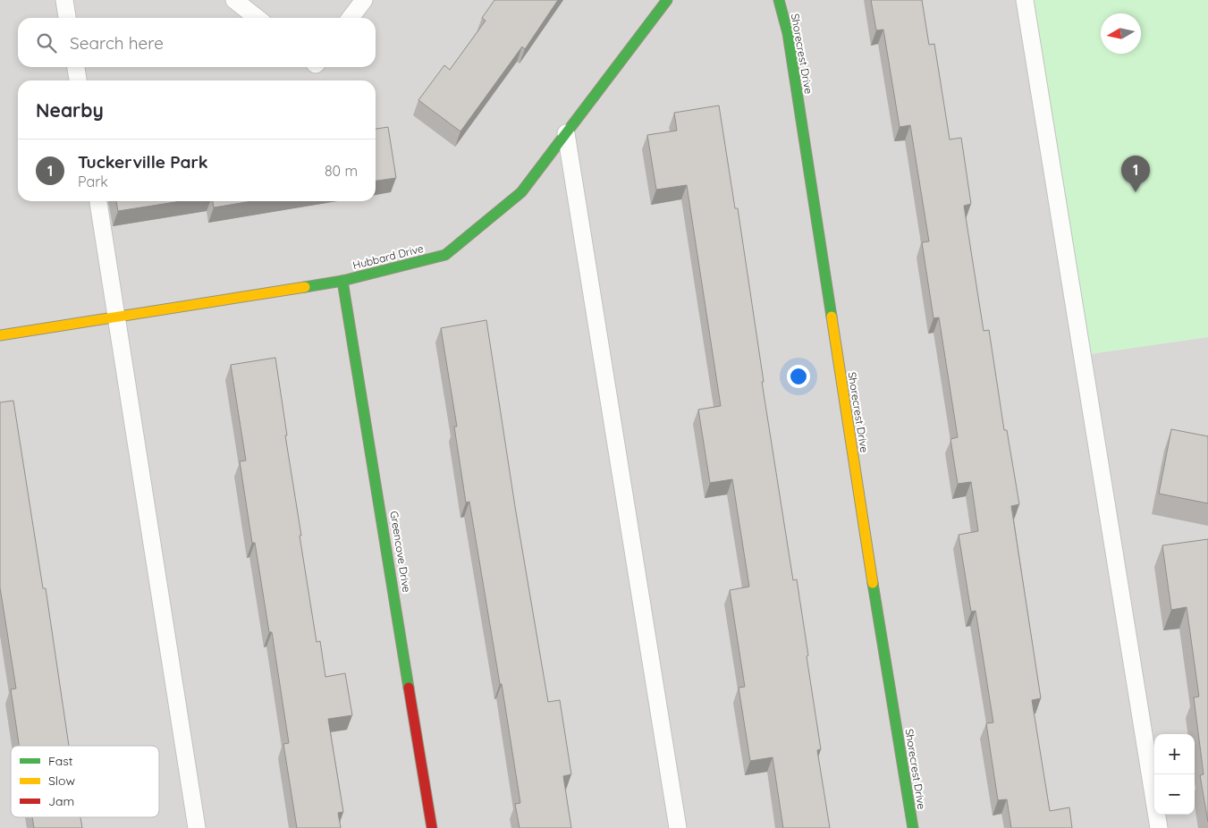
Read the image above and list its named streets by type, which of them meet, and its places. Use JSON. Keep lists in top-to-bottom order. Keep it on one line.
{"streets":{"street":["Shorecrest Drive","Hubbard Drive","Greencove Drive"]},"crossings":[["Hubbard Drive","Greencove Drive"]],"legend":["Fast","Slow","Jam"],"north":"left","page":{"search":"Search here","heading":"Nearby","list":[{"mark":"1","name":"Tuckerville Park","note":"Park","value":"80 m"}],"pins":"1","map_buttons":["+","−"]}}
